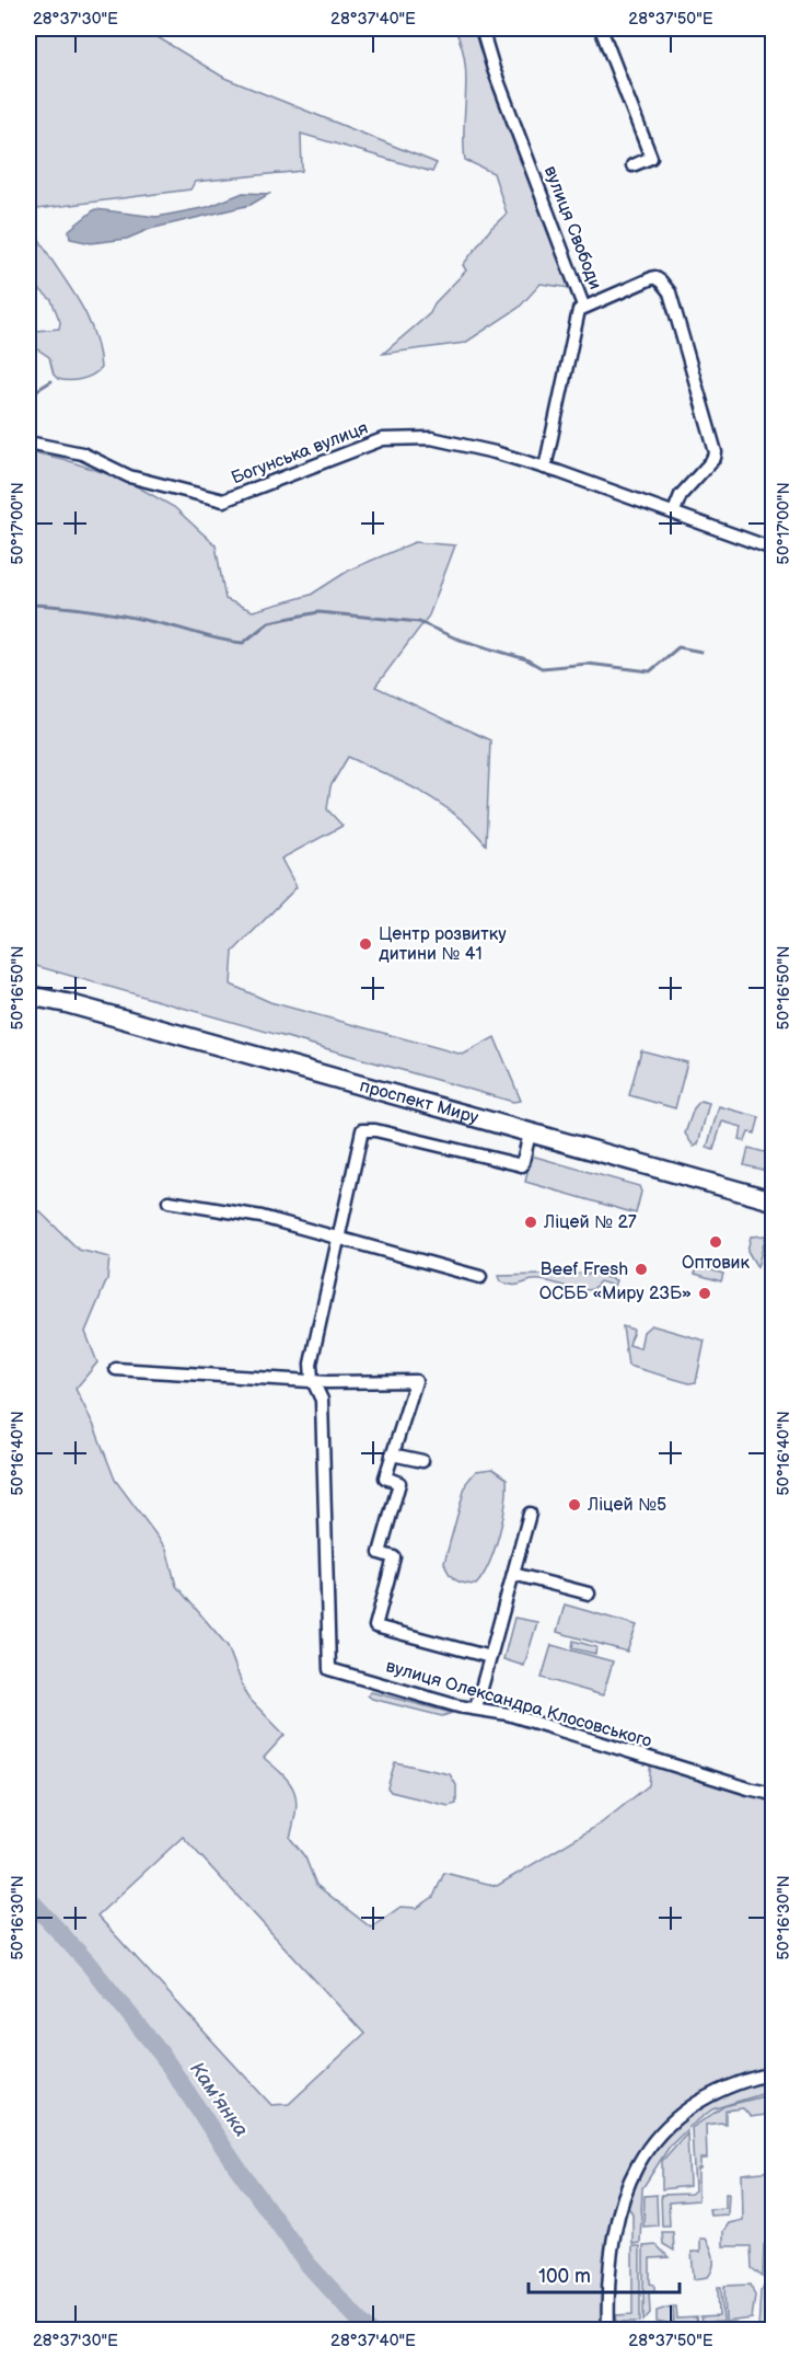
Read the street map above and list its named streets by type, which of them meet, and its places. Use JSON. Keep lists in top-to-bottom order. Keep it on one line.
{"streets":{"main road":["проспект Миру"],"street":["вулиця Свободи","Богунська вулиця","вулиця Олександра Клосовського"]},"crossings":[["вулиця Свободи","Богунська вулиця"]],"water":["Кам'янка"],"places":["Центр розвитку дитини № 41","Ліцей № 27","Оптовик","Beef Fresh","ОСББ «Миру 23Б»","Ліцей №5"],"scale_bar":"100 m","coordinates":["28°37'30\"E","28°37'40\"E","28°37'50\"E","50°17'00\"N","50°16'50\"N","50°16'40\"N","50°16'30\"N"]}
